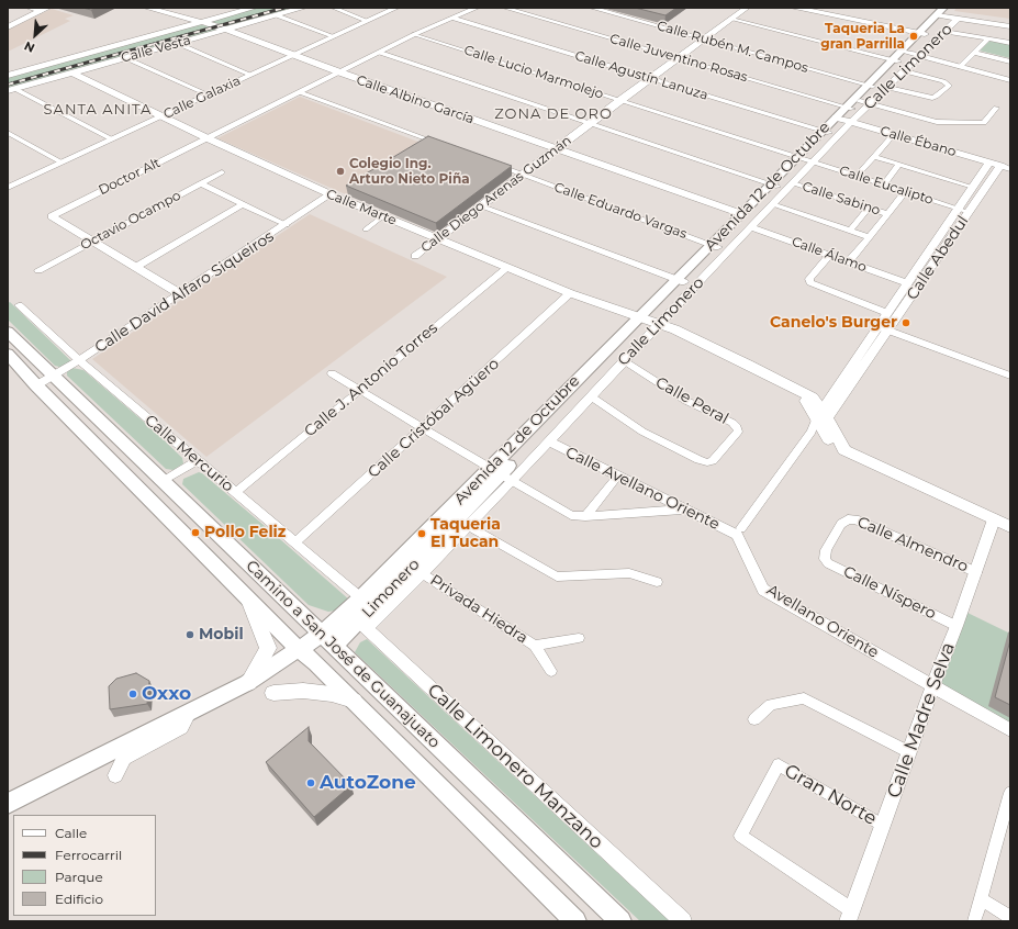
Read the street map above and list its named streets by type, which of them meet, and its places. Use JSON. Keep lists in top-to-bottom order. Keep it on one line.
{"streets":{"main road":["Calle Vesta","Calle Albino García","Avenida 12 de Octubre","Calle Marte","Limonero","Camino a San José de Guanajuato"],"street":["Calle Rubén M. Campos","Calle Juventino Rosas","Calle Limonero","Calle Lucio Marmolejo","Calle Agustín Lanuza","Calle Galaxia","Calle Ébano","Doctor Alt","Calle Eucalipto","Calle Diego Arenas Guzmán","Calle Sabino","Calle Eduardo Vargas","Octavio Ocampo","Calle Álamo","Calle Abedul","Calle David Alfaro Siqueiros","Calle J. Antonio Torres","Calle Peral","Calle Cristóbal Agüero","Calle Mercurio","Calle Avellano Oriente","Calle Almendro","Calle Níspero","Privada Hiedra","Avellano Oriente","Calle Madre Selva","Calle Limonero Manzano","Gran Norte"]},"crossings":[["Calle Rubén M. Campos","Avenida 12 de Octubre"],["Calle Rubén M. Campos","Calle Diego Arenas Guzmán"],["Calle Vesta","Calle Albino García"],["Calle Vesta","Calle Marte"],["Calle Juventino Rosas","Calle Limonero"],["Calle Juventino Rosas","Calle Ébano"],["Calle Juventino Rosas","Avenida 12 de Octubre"],["Calle Juventino Rosas","Calle Diego Arenas Guzmán"],["Calle Limonero","Calle Lucio Marmolejo"],["Calle Limonero","Calle Albino García"],["Calle Limonero","Calle Ébano"],["Calle Limonero","Calle Eucalipto"],["Calle Limonero","Avenida 12 de Octubre"],["Calle Limonero","Calle Sabino"],["Calle Limonero","Calle Marte"],["Calle Limonero","Calle Álamo"],["Calle Limonero","Calle Peral"],["Calle Limonero","Calle Avellano Oriente"],["Calle Limonero","Limonero"],["Calle Limonero","Privada Hiedra"],["Calle Limonero","Calle Limonero Manzano"],["Calle Lucio Marmolejo","Doctor Alt"],["Calle Lucio Marmolejo","Calle Eucalipto"],["Calle Lucio Marmolejo","Avenida 12 de Octubre"],["Calle Lucio Marmolejo","Calle Diego Arenas Guzmán"],["Calle Agustín Lanuza","Doctor Alt"],["Calle Agustín Lanuza","Avenida 12 de Octubre"],["Calle Agustín Lanuza","Calle Diego Arenas Guzmán"],["Calle Galaxia","Calle Albino García"],["Calle Galaxia","Calle Marte"],["Calle Albino García","Doctor Alt"],["Calle Albino García","Avenida 12 de Octubre"],["Calle Albino García","Calle Diego Arenas Guzmán"],["Calle Albino García","Calle Álamo"],["Calle Ébano","Avenida 12 de Octubre"],["Calle Ébano","Calle Abedul"],["Doctor Alt","Calle Marte"],["Doctor Alt","Octavio Ocampo"],["Calle Eucalipto","Avenida 12 de Octubre"],["Calle Eucalipto","Calle Abedul"],["Avenida 12 de Octubre","Calle Marte"],["Avenida 12 de Octubre","Calle Eduardo Vargas"],["Avenida 12 de Octubre","Calle Álamo"],["Avenida 12 de Octubre","Calle Mercurio"],["Avenida 12 de Octubre","Limonero"],["Avenida 12 de Octubre","Camino a San José de Guanajuato"],["Avenida 12 de Octubre","Calle Limonero Manzano"],["Calle Diego Arenas Guzmán","Calle Marte"],["Calle Diego Arenas Guzmán","Calle Eduardo Vargas"],["Calle Marte","Calle Abedul"],["Calle Marte","Calle David Alfaro Siqueiros"],["Calle Marte","Calle J. Antonio Torres"],["Calle Marte","Calle Cristóbal Agüero"],["Calle Marte","Limonero"],["Calle Marte","Calle Madre Selva"],["Calle Álamo","Calle Abedul"],["Calle Abedul","Calle Avellano Oriente"],["Calle Abedul","Avellano Oriente"],["Calle David Alfaro Siqueiros","Calle Mercurio"],["Calle David Alfaro Siqueiros","Camino a San José de Guanajuato"],["Calle J. Antonio Torres","Calle Mercurio"],["Calle Cristóbal Agüero","Calle Mercurio"],["Calle Avellano Oriente","Avellano Oriente"],["Calle Almendro","Calle Níspero"],["Calle Almendro","Calle Madre Selva"],["Limonero","Camino a San José de Guanajuato"],["Limonero","Calle Limonero Manzano"],["Calle Níspero","Calle Madre Selva"],["Avellano Oriente","Calle Madre Selva"],["Calle Madre Selva","Gran Norte"]],"districts":["SANTA ANITA","ZONA DE ORO"],"places":["Taqueria La gran Parrilla","Colegio Ing. Arturo Nieto Piña","Canelo's Burger","Pollo Feliz","Taqueria El Tucan","Mobil","Oxxo","AutoZone"],"legend":["Calle","Ferrocarril","Parque","Edificio"],"north":"bottom left"}
